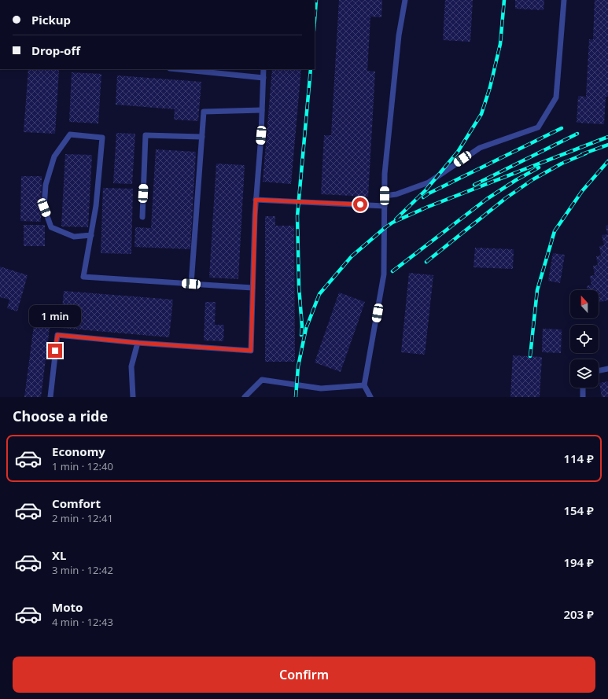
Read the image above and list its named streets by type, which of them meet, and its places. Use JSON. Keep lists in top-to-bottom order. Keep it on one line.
{"north":"top","page":{"banner":["Pickup","Drop-off"],"bubble":"1 min","heading":"Choose a ride","list":[{"name":"Economy","note":"1 min · 12:40","value":"114 ₽"},{"name":"Comfort","note":"2 min · 12:41","value":"154 ₽"},{"name":"XL","note":"3 min · 12:42","value":"194 ₽"},{"name":"Moto","note":"4 min · 12:43","value":"203 ₽"}],"buttons":"Confirm"}}
